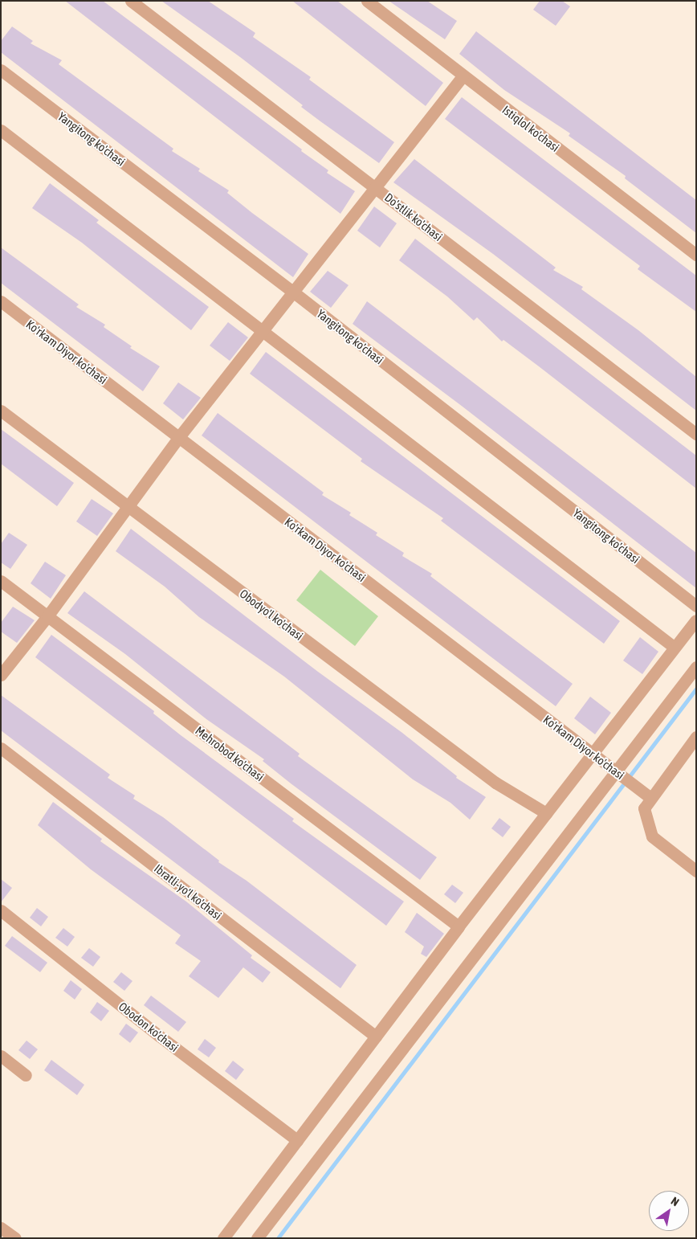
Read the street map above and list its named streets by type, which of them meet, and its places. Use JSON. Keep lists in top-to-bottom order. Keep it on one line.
{"streets":{"street":["Istiqlol ko'chasi","Yangitong ko'chasi","Do'stlik ko'chasi","Ko'rkam Diyor ko'chasi","Obodyo'l ko'chasi","Mehrobod ko'chasi","Ibratli-yo'l ko'chasi","Obodon ko'chasi"]},"north":"top right"}
